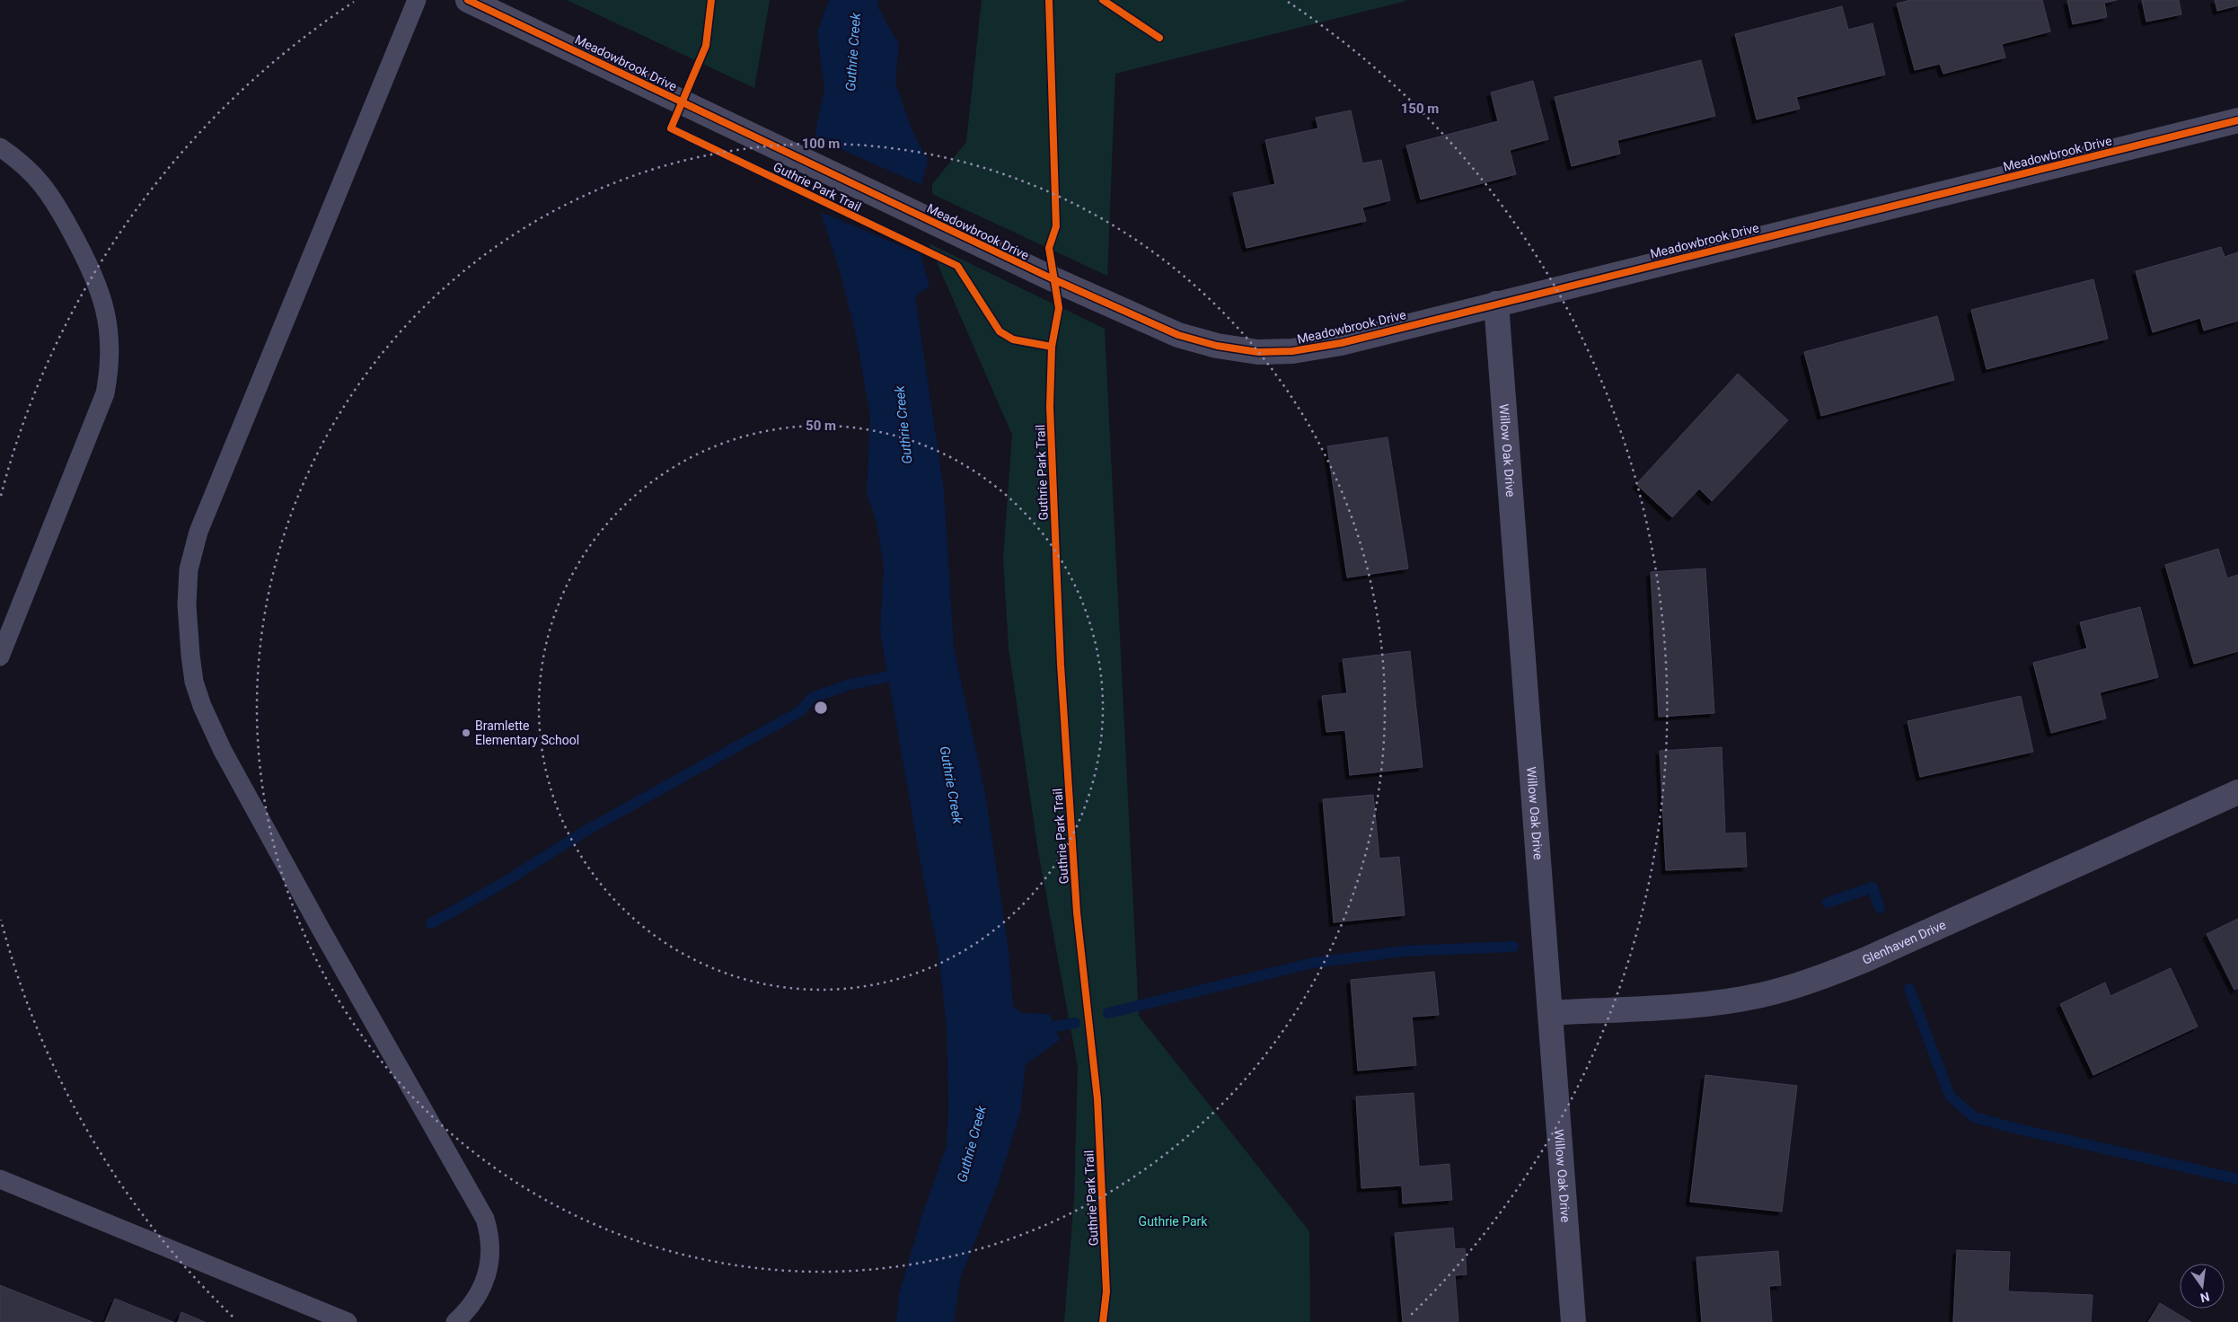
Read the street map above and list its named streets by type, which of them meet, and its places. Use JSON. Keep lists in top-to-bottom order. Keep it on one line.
{"streets":{"street":["Meadowbrook Drive","Willow Oak Drive","Glenhaven Drive"],"cycle path":["Guthrie Park Trail"]},"crossings":[["Meadowbrook Drive","Willow Oak Drive"],["Willow Oak Drive","Glenhaven Drive"]],"water":["Guthrie Creek"],"parks":["Guthrie Park"],"places":["Bramlette Elementary School"],"north":"bottom","rings":["150 m","100 m","50 m"]}
